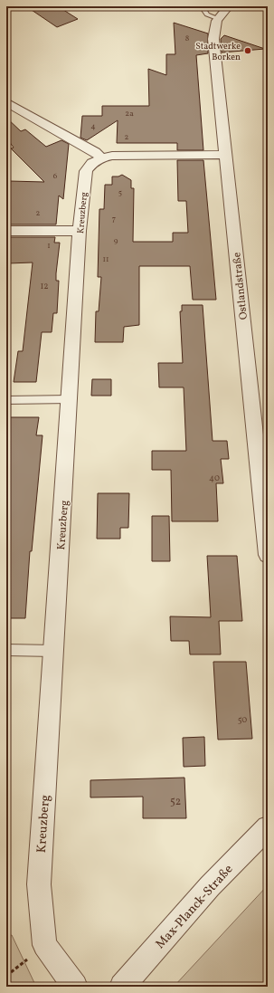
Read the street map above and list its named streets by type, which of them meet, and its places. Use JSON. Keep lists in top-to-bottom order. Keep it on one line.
{"streets":{"street":["Kreuzberg","Ostlandstraße","Max-Planck-Straße"]},"crossings":[["Kreuzberg","Ostlandstraße"]],"places":["Stadtwerke Borken"],"house_numbers":["8","2a","4","2","6","5","2","7","9","1","11","12","40","50","52"]}
